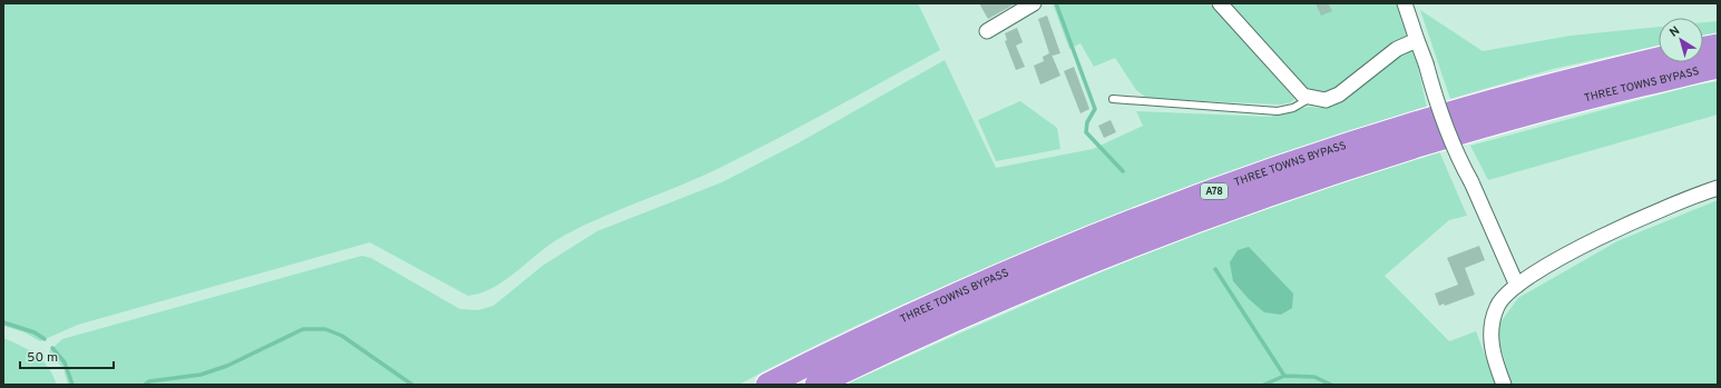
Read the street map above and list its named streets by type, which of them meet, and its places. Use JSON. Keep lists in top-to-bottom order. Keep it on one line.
{"streets":{"highway":["THREE TOWNS BYPASS","A78"]},"scale_bar":"50 m","north":"top left"}
